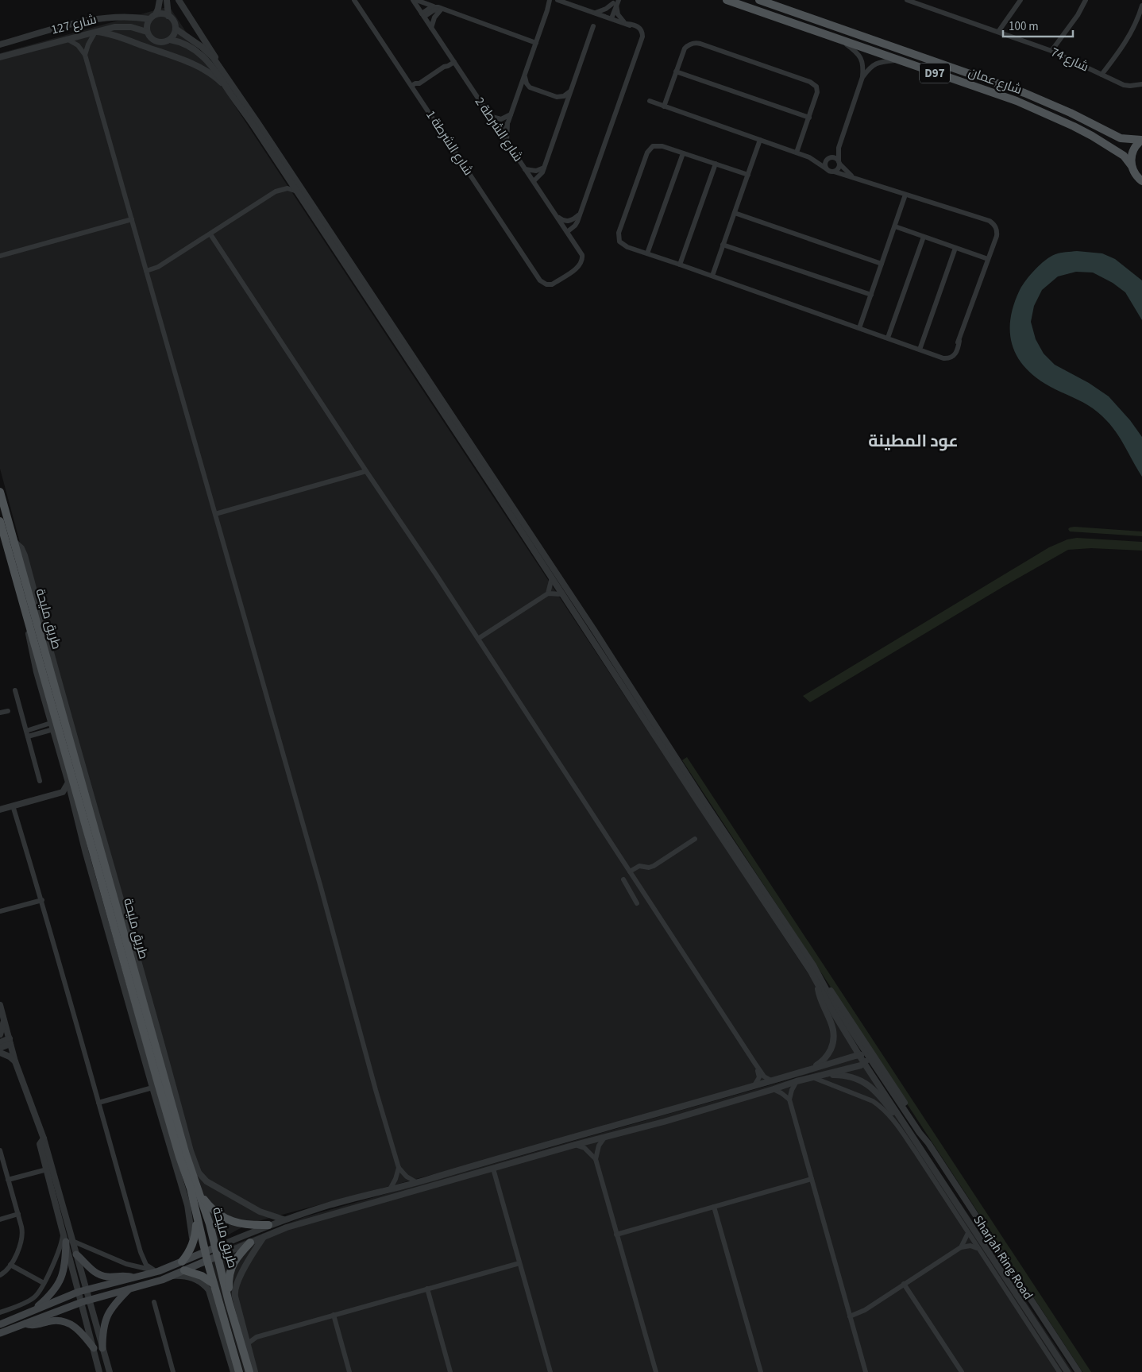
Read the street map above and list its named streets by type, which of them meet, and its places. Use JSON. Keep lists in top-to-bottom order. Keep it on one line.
{"streets":{"main road":["D97","شارع عمان","طريق مليحة"],"street":["شارع 127","شارع 74","شارع الشرطة 2","شارع الشرطة 1","Sharjah Ring Road"]},"crossings":[["شارع الشرطة 2","شارع الشرطة 1"]],"districts":["عود المطينة"],"scale_bar":"100 m"}
